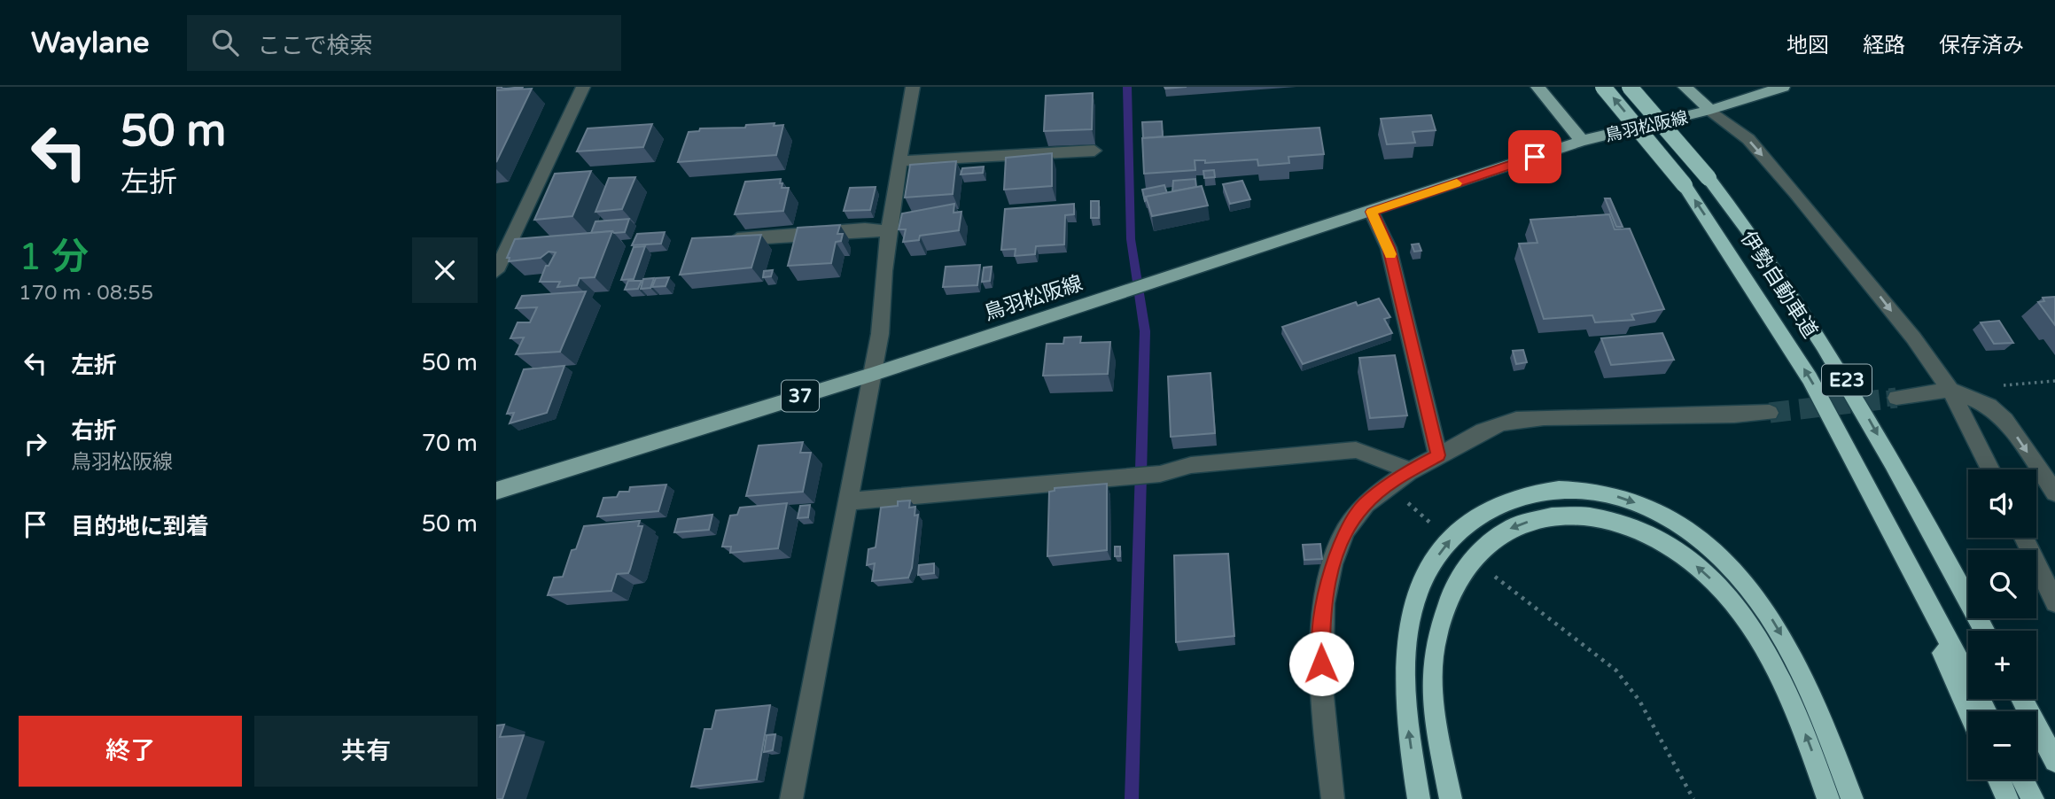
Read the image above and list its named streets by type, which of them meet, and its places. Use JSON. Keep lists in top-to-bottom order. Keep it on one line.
{"streets":{"highway":["伊勢自動車道","E23"],"main road":["鳥羽松阪線","37"]},"crossings":[["伊勢自動車道","E23"]],"page":{"header":"Waylane","search":"ここで検索","nav":["地図","経路","保存済み"],"turn":["50 m","左折"],"heading":["1 分","170 m · 08:55"],"list":[{"name":"左折","value":"50 m"},{"name":"右折","note":"鳥羽松阪線","value":"70 m"},{"name":"目的地に到着","value":"50 m"}],"map_buttons":["+","−"],"buttons":["終了","共有"]}}
